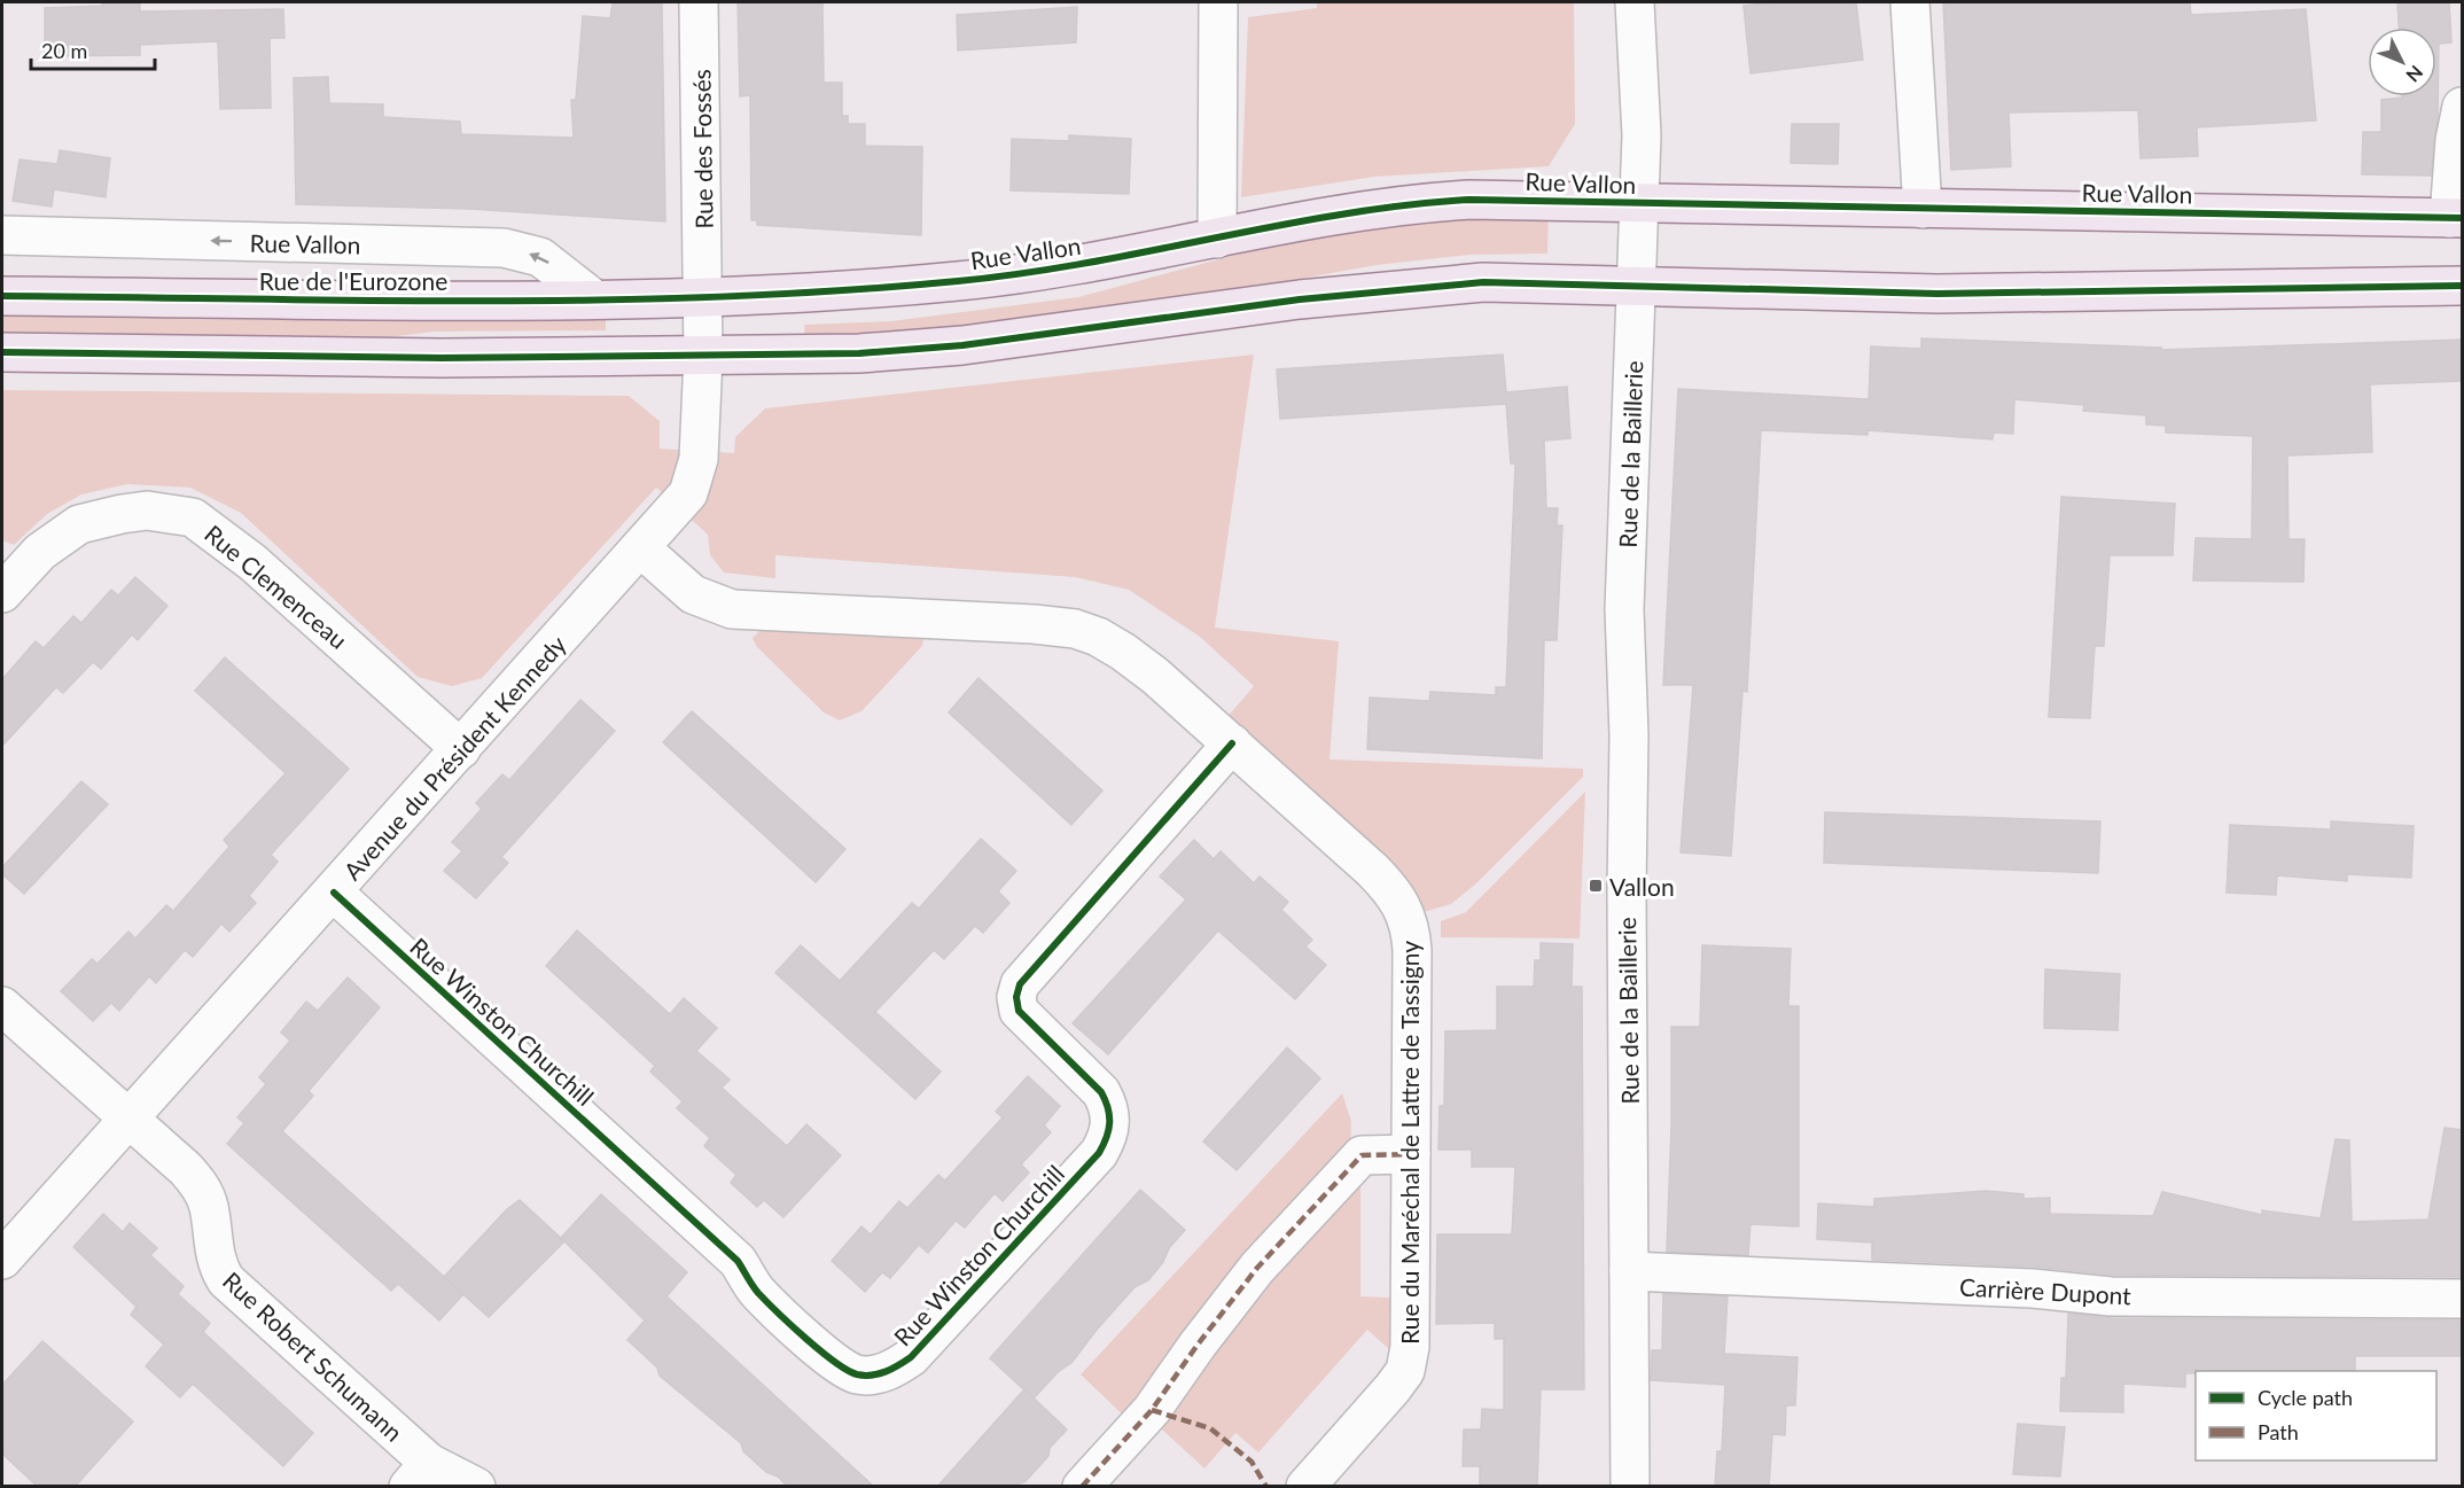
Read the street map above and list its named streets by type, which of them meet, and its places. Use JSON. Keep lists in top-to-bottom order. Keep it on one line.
{"streets":{"main road":["Rue Vallon","Rue de l'Eurozone"],"street":["Rue des Fossés","Rue de la Baillerie","Rue Clemenceau","Avenue du Président Kennedy","Rue Winston Churchill","Rue du Maréchal de Lattre de Tassigny","Carrière Dupont","Rue Robert Schumann"]},"crossings":[["Rue des Fossés","Rue Vallon"],["Rue des Fossés","Rue de l'Eurozone"],["Rue des Fossés","Avenue du Président Kennedy"],["Rue Vallon","Rue de l'Eurozone"],["Rue Vallon","Rue de la Baillerie"],["Rue Vallon","Avenue du Président Kennedy"],["Rue de l'Eurozone","Avenue du Président Kennedy"],["Rue de la Baillerie","Carrière Dupont"],["Rue Clemenceau","Avenue du Président Kennedy"],["Avenue du Président Kennedy","Rue Winston Churchill"],["Avenue du Président Kennedy","Rue du Maréchal de Lattre de Tassigny"],["Avenue du Président Kennedy","Rue Robert Schumann"],["Rue Winston Churchill","Rue du Maréchal de Lattre de Tassigny"]],"places":{"transit":["Vallon"]},"legend":["Cycle path","Path"],"scale_bar":"20 m","north":"bottom right"}
